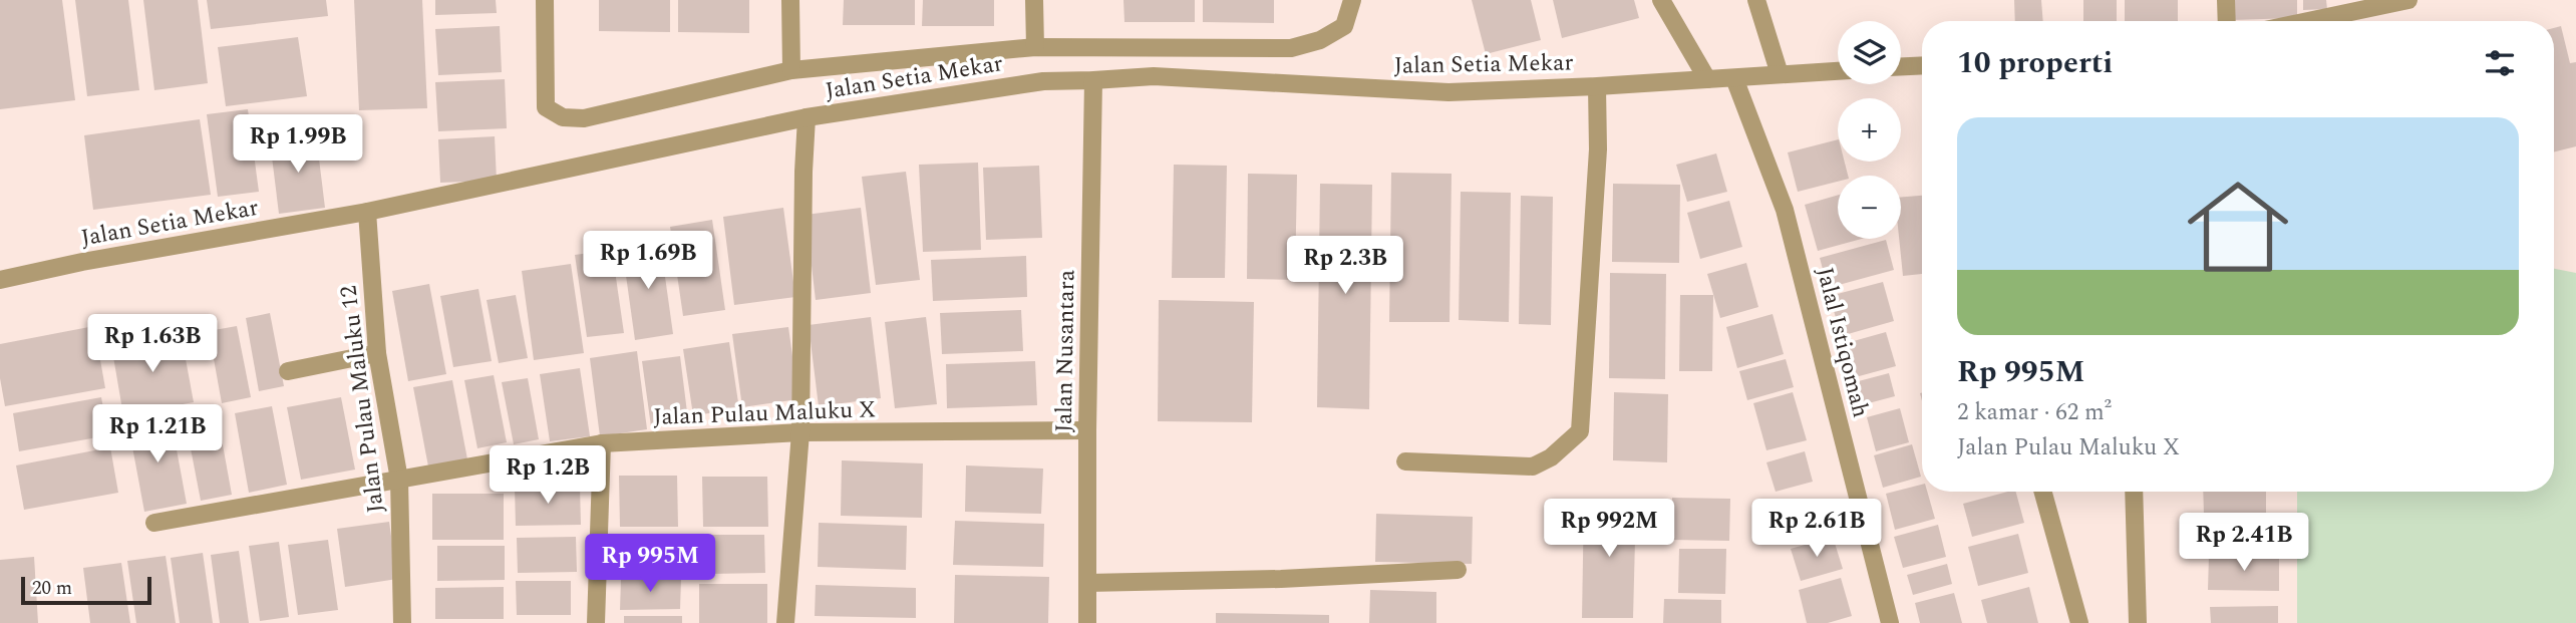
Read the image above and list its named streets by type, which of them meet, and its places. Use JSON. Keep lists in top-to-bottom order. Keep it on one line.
{"streets":{"street":["Jalan Setia Mekar","Jalal Istiqomah","Jalan Nusantara","Jalan Pulau Maluku 12","Jalan Pulau Maluku X"]},"crossings":[["Jalan Setia Mekar","Jalal Istiqomah"],["Jalan Setia Mekar","Jalan Nusantara"],["Jalan Setia Mekar","Jalan Pulau Maluku 12"],["Jalan Nusantara","Jalan Pulau Maluku X"],["Jalan Pulau Maluku 12","Jalan Pulau Maluku X"]],"scale_bar":"20 m","page":{"map_buttons":["+","−"],"heading":"10 properti","list":[{"name":"Rp 995M","note":"2 kamar · 62 m² · Jalan Pulau Maluku X"}],"price":["Rp 1.99B","Rp 1.69B","Rp 2.3B","Rp 1.63B","Rp 1.21B","Rp 1.2B","Rp 992M","Rp 2.61B","Rp 2.41B","Rp 995M"],"scale":"20 m"}}
